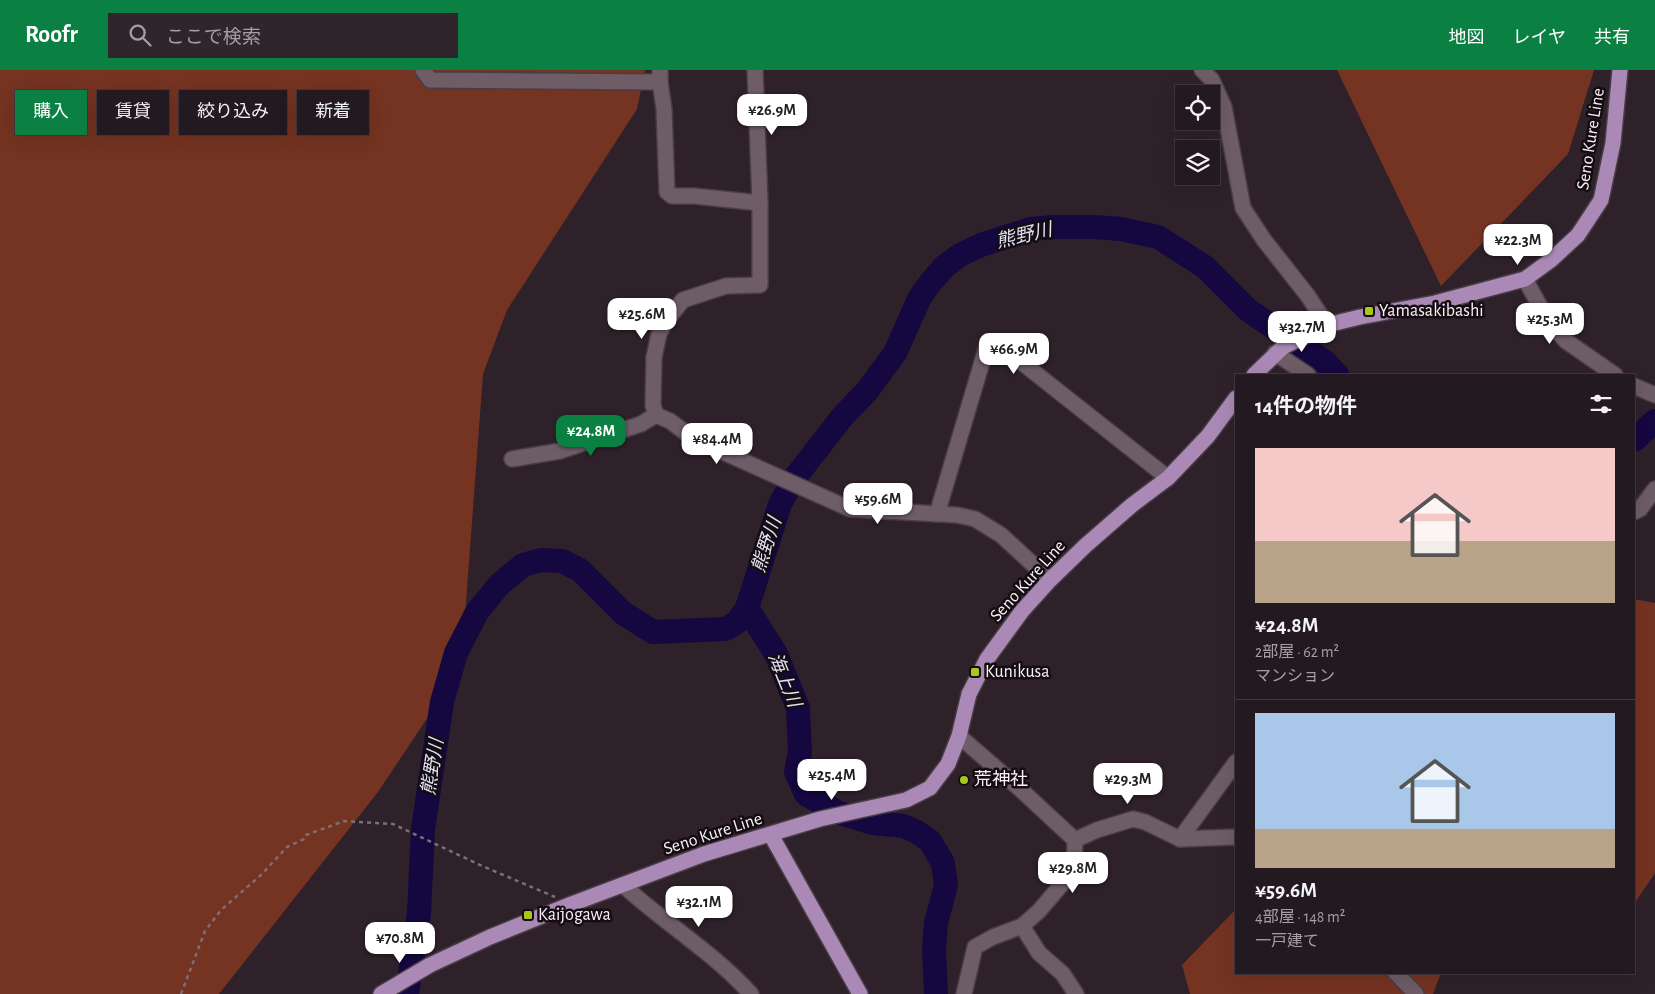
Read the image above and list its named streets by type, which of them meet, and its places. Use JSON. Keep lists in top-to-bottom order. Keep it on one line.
{"streets":{"main road":["Seno Kure Line"]},"water":["熊野川","海上川"],"places":{"transit":["Yamasakibashi","Kunikusa","Kaijogawa"],"other":["荒神社"]},"page":{"header":"Roofr","search":"ここで検索","nav":["地図","レイヤ","共有"],"chip":["購入","賃貸","絞り込み","新着"],"price":["¥26.9M","¥22.3M","¥25.6M","¥25.3M","¥32.7M","¥66.9M","¥24.8M","¥84.4M","¥59.6M","¥25.4M","¥29.3M","¥29.8M","¥32.1M","¥70.8M"],"heading":"14件の物件","list":[{"name":"¥24.8M","note":"2部屋 · 62 m² · マンション"},{"name":"¥59.6M","note":"4部屋 · 148 m² · 一戸建て"}]}}
